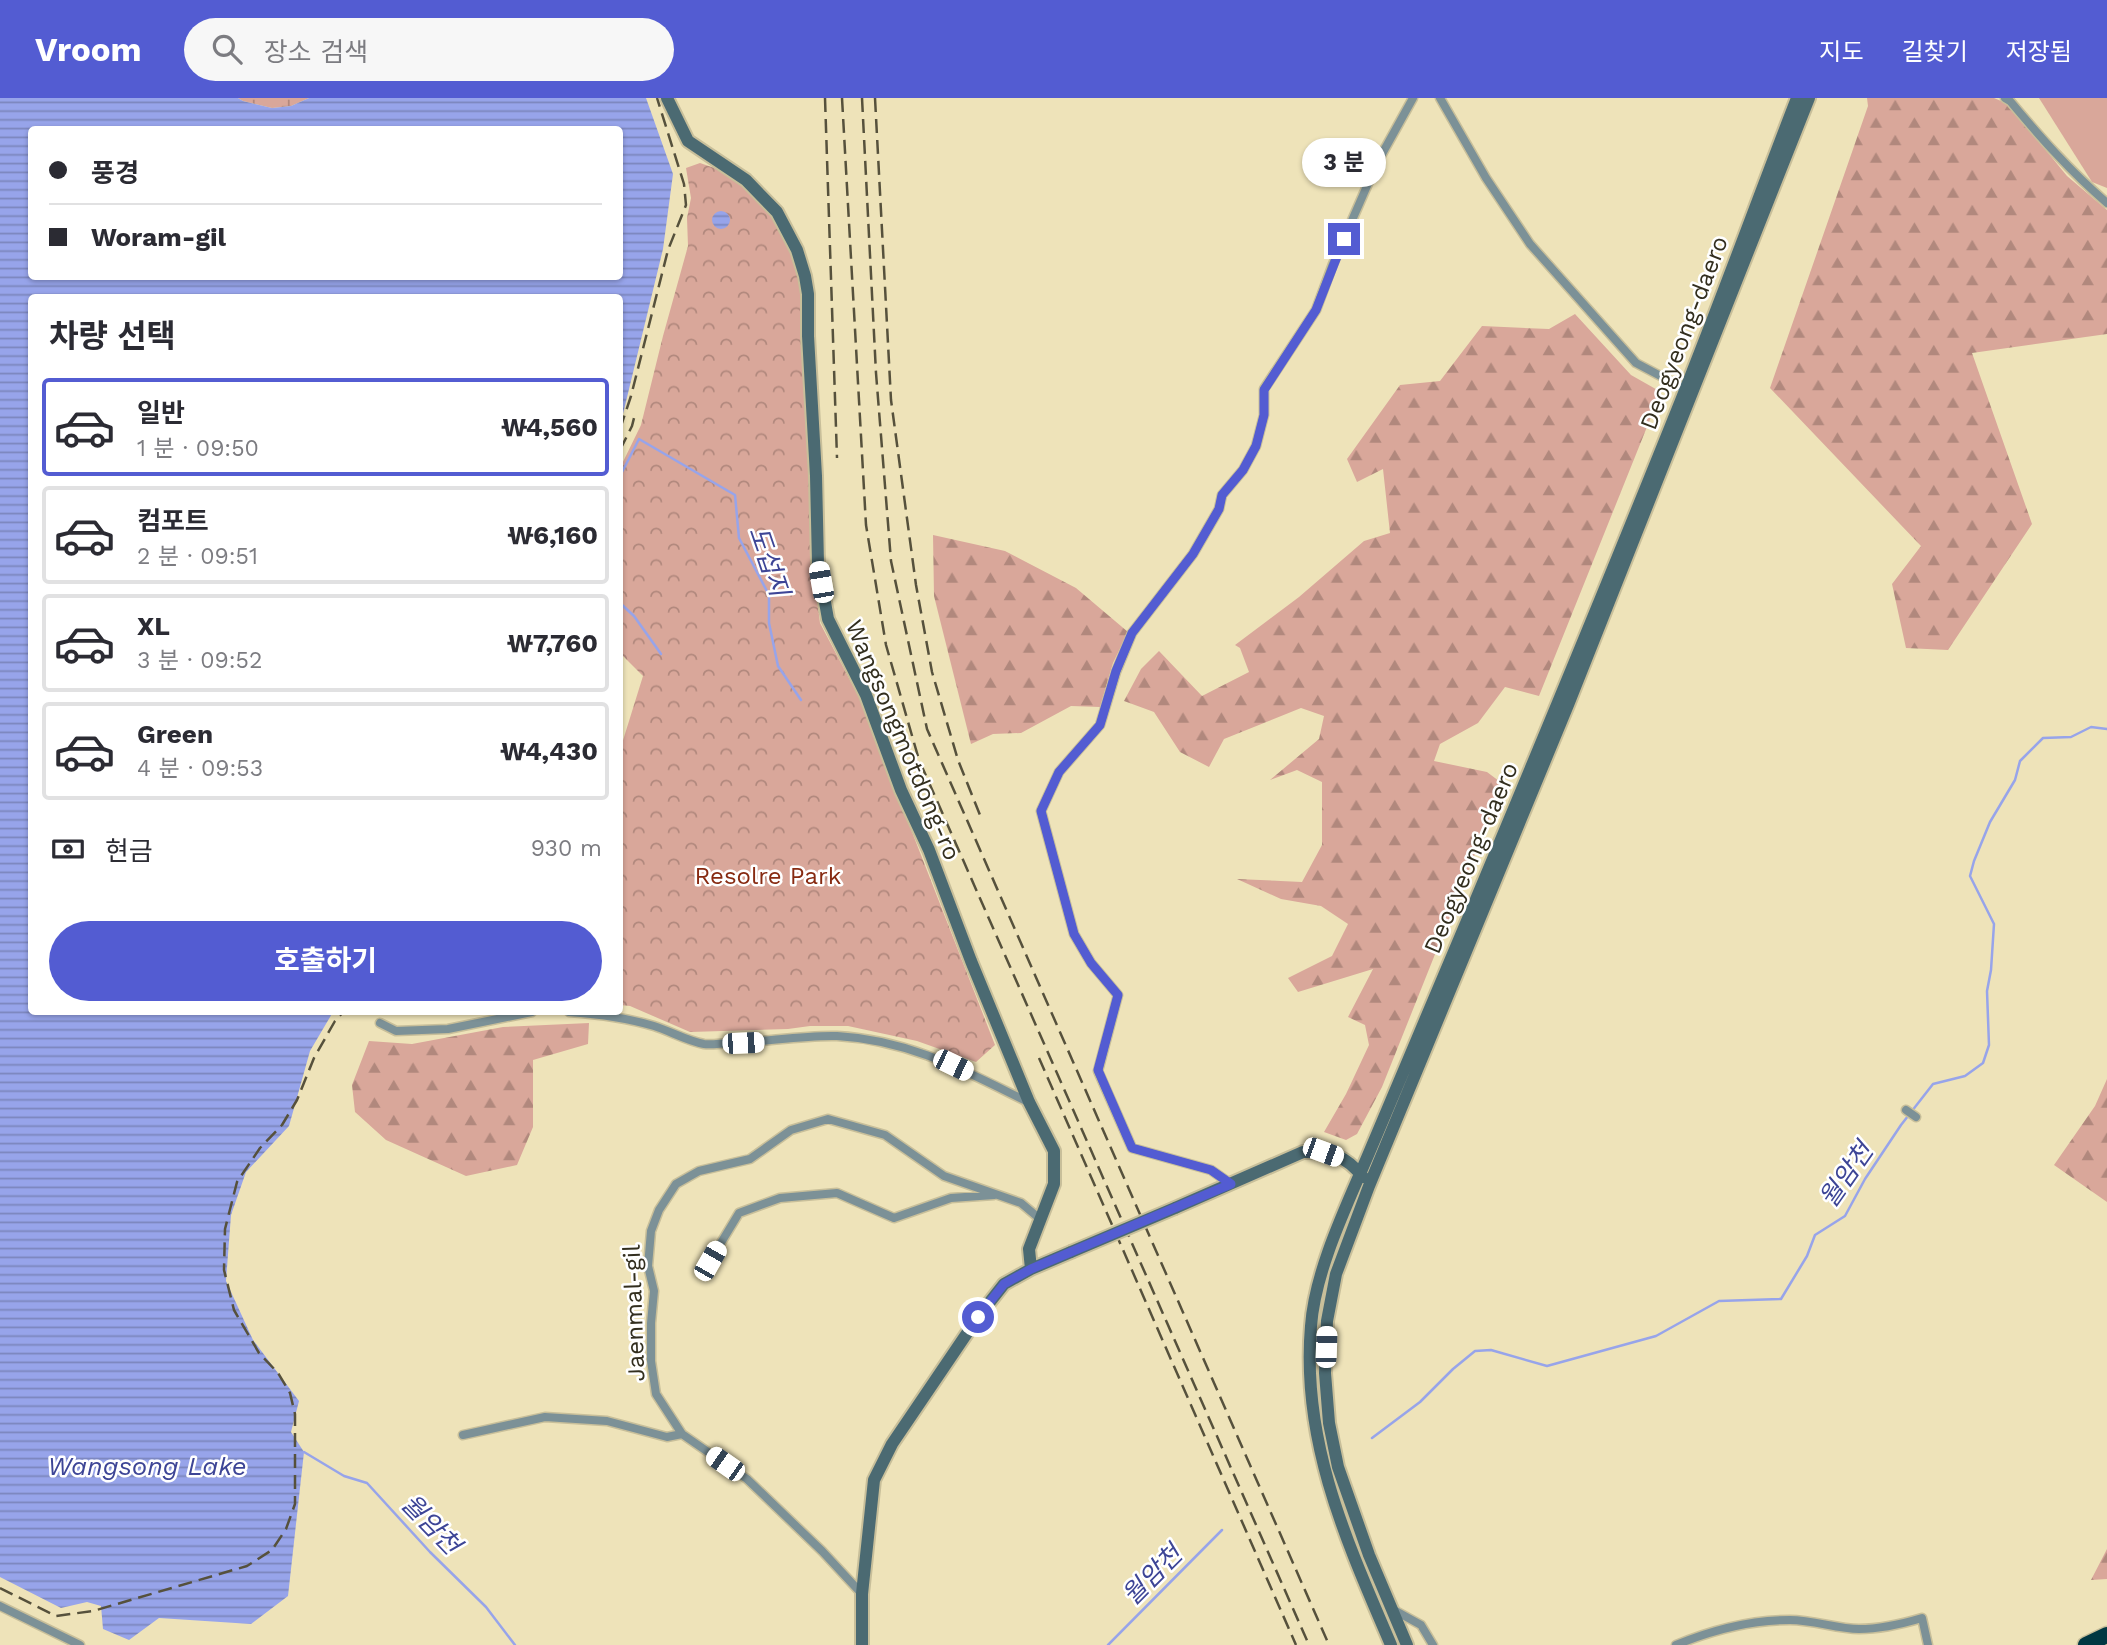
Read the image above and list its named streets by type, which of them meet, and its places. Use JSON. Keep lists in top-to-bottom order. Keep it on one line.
{"streets":{"street":["Deogyeong-daero","Wangsongmotdong-ro","Jaenmal-gil"]},"crossings":[["Wangsongmotdong-ro","Jaenmal-gil"]],"water":["도섭지","월암천","Wangsong Lake"],"parks":["Resolre Park"],"page":{"header":"Vroom","search":"장소 검색","nav":["지도","길찾기","저장됨"],"banner":["풍경","Woram-gil"],"bubble":"3 분","heading":"차량 선택","list":[{"name":"일반","note":"1 분 · 09:50","value":"₩4,560"},{"name":"컴포트","note":"2 분 · 09:51","value":"₩6,160"},{"name":"XL","note":"3 분 · 09:52","value":"₩7,760"},{"name":"Green","note":"4 분 · 09:53","value":"₩4,430"}],"pay":["현금","930 m"],"buttons":"호출하기"}}
